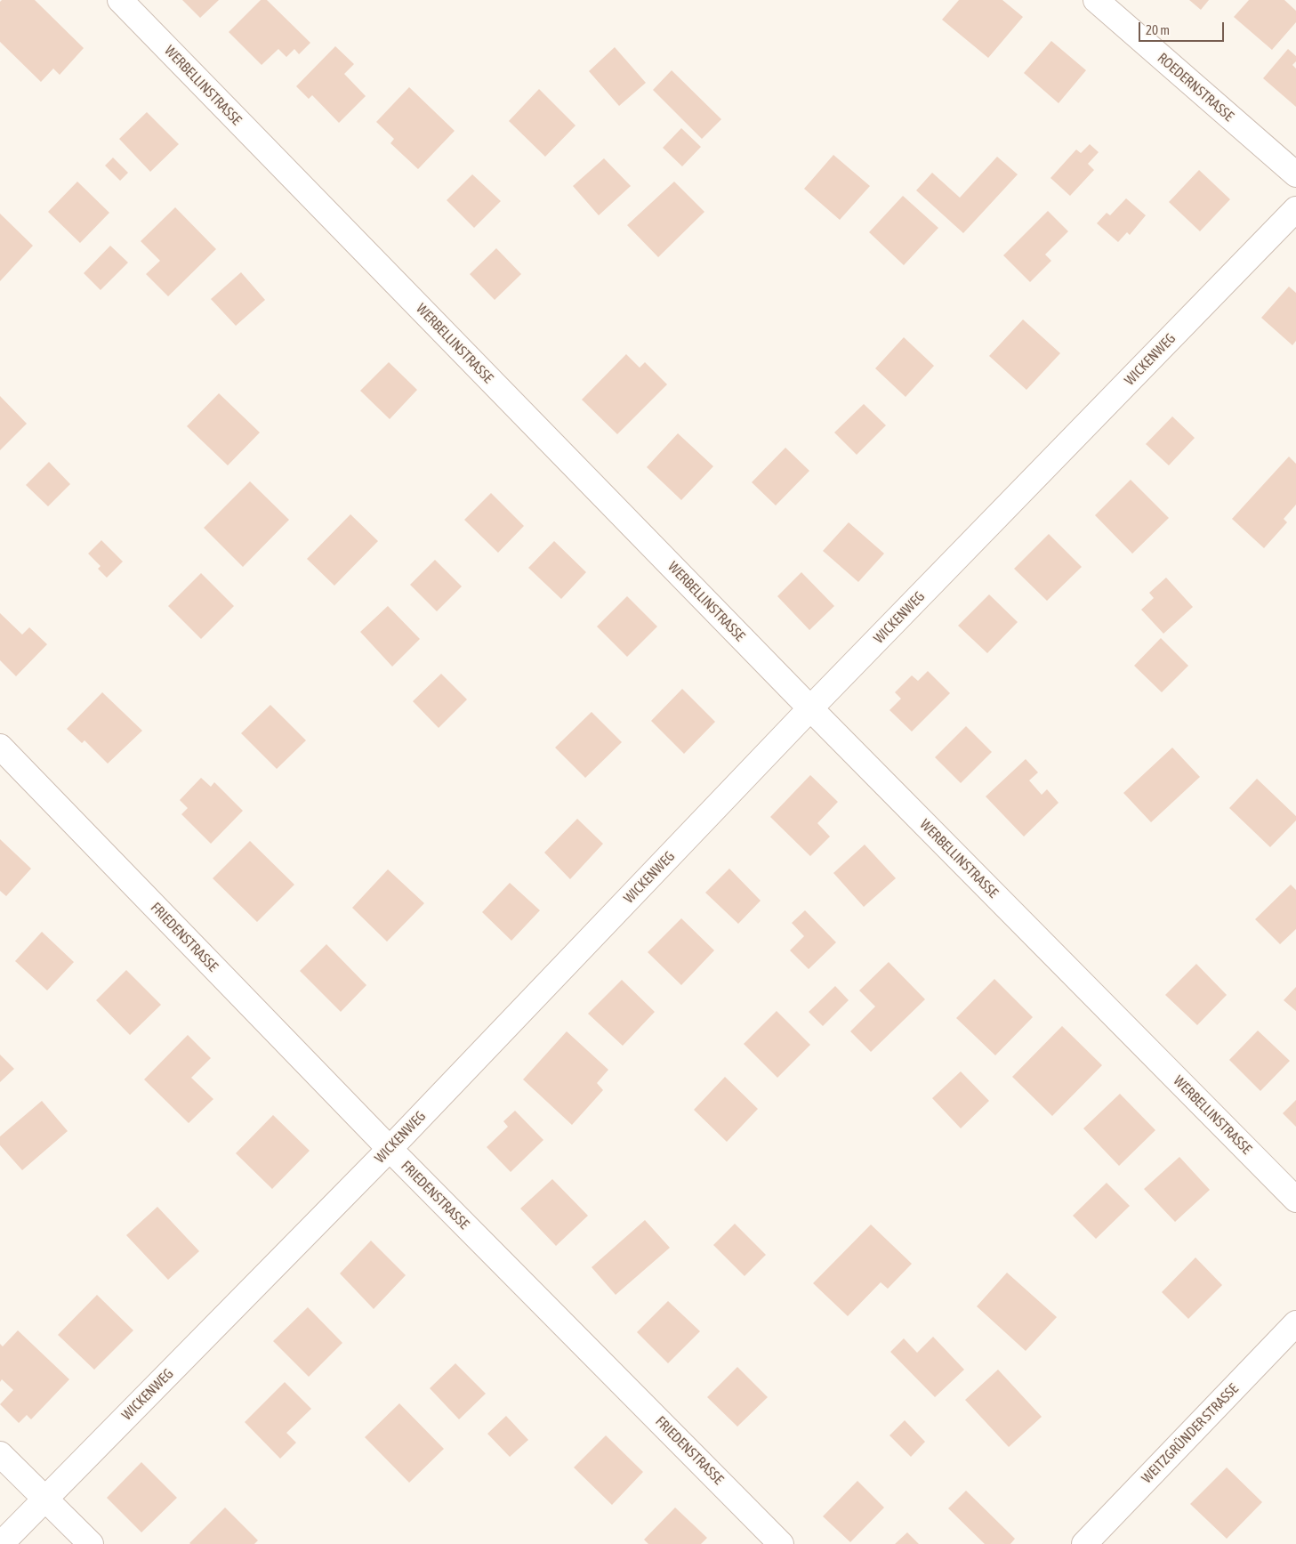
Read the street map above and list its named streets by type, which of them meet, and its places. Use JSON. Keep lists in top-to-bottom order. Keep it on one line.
{"streets":{"street":["WERBELLINSTRASSE","ROEDERNSTRASSE","WICKENWEG","FRIEDENSTRASSE","WEITZGRÜNDER STRASSE"]},"crossings":[["WERBELLINSTRASSE","WICKENWEG"],["WICKENWEG","FRIEDENSTRASSE"]],"scale_bar":"20 m"}
